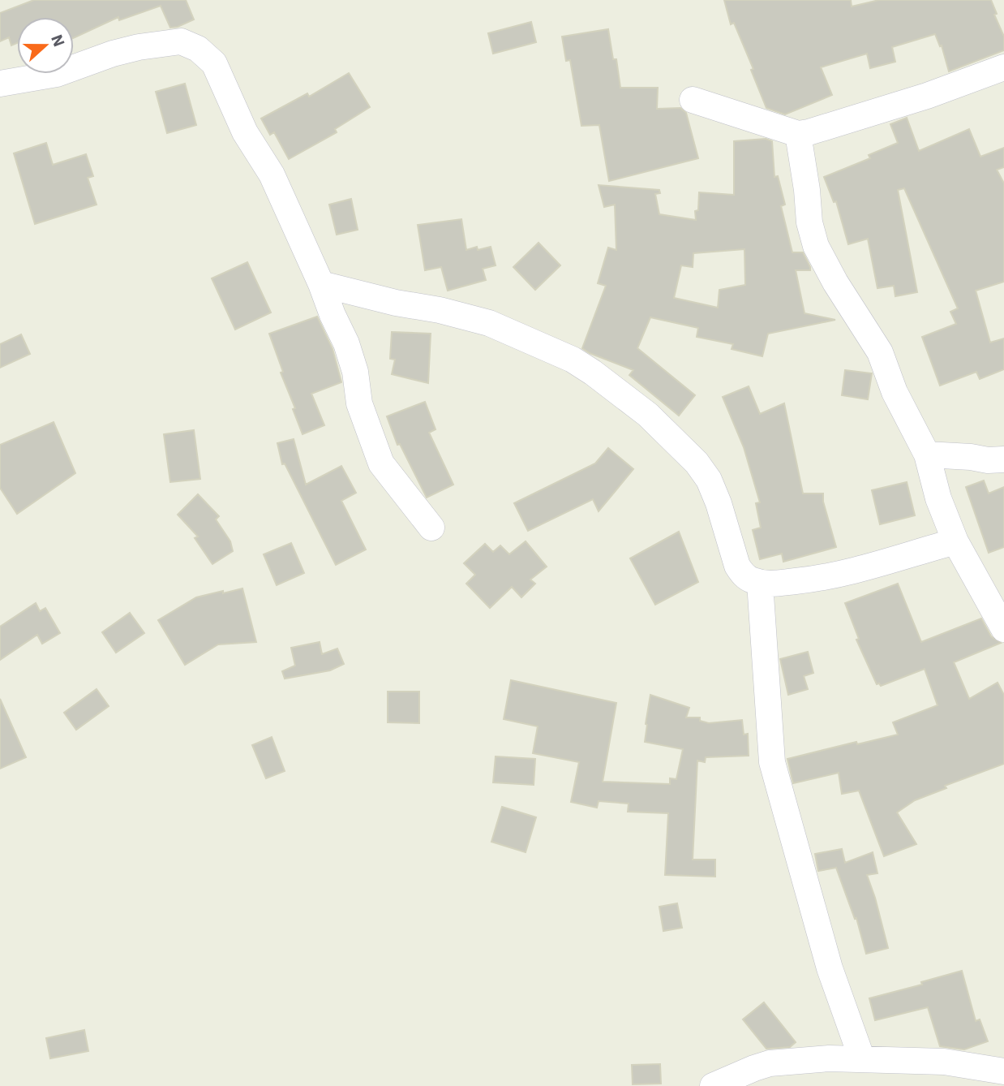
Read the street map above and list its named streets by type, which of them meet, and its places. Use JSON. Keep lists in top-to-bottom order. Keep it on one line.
{"north":"right"}
